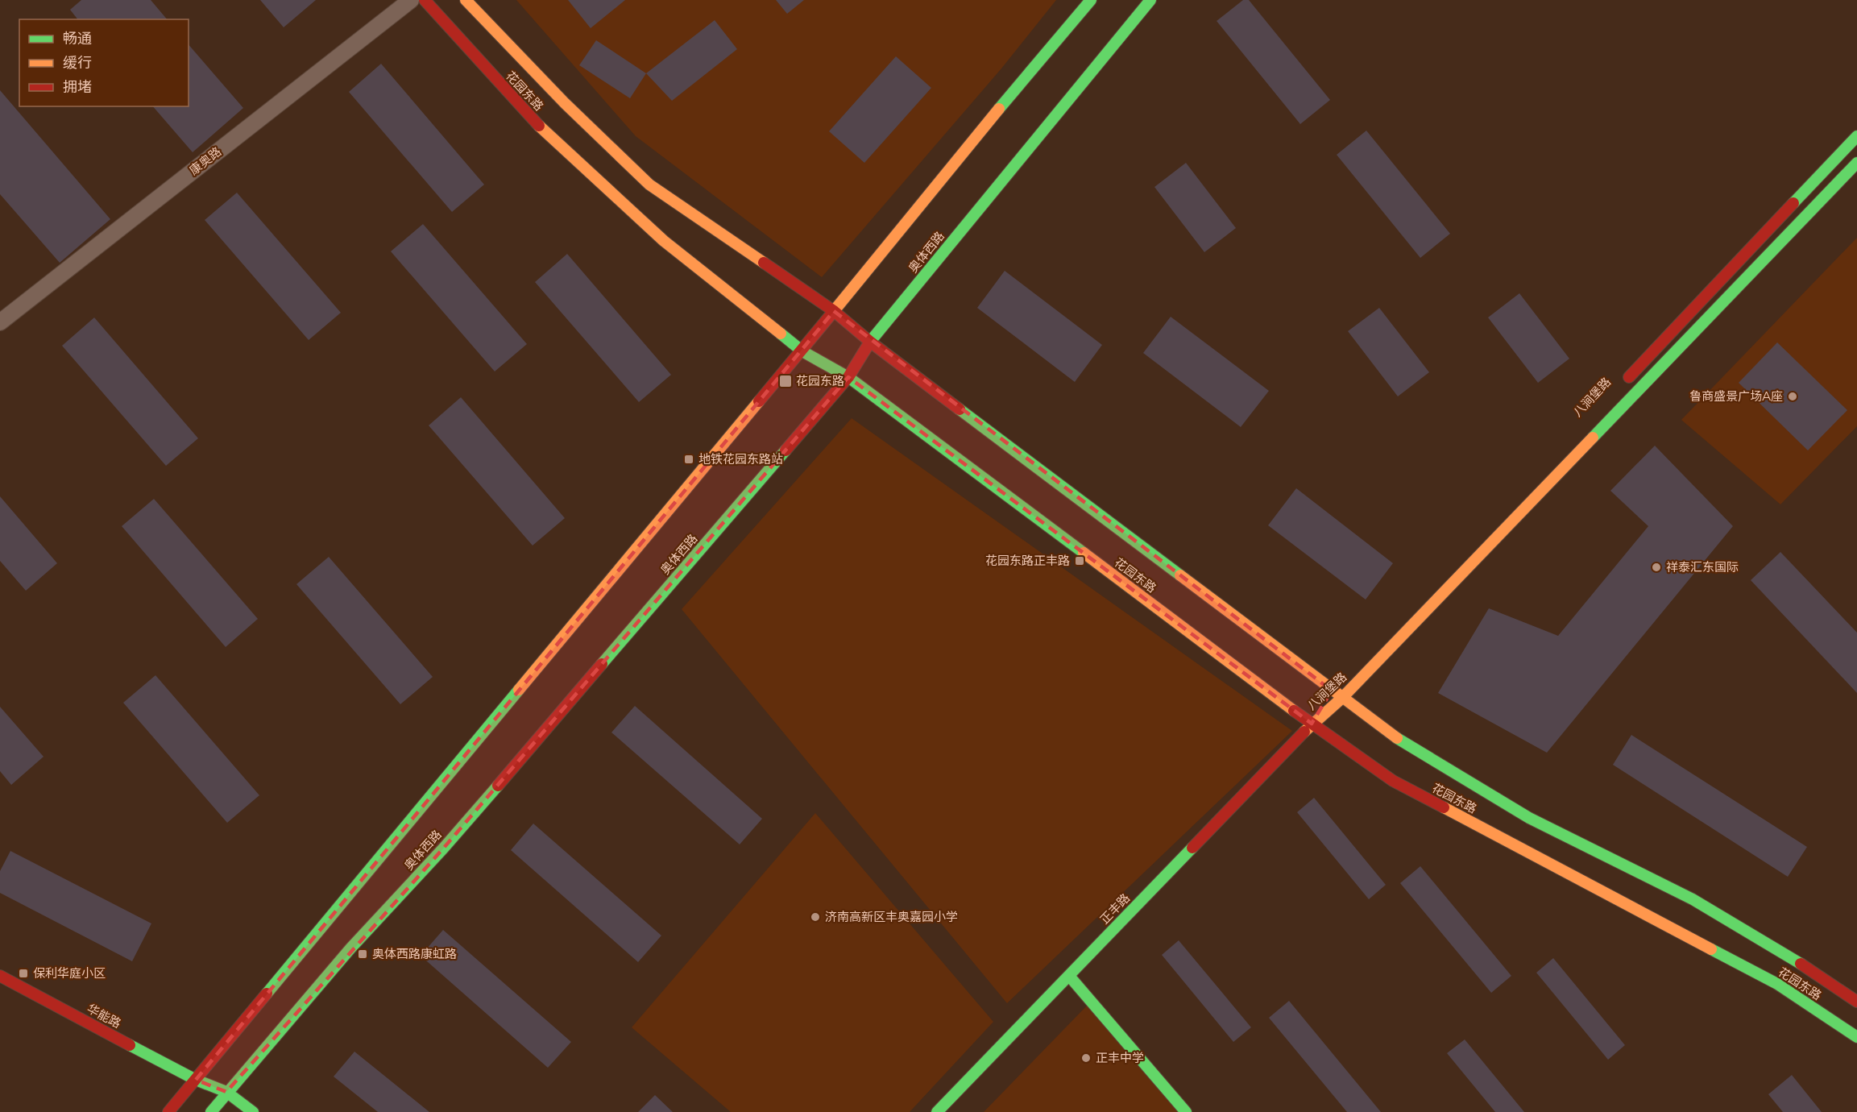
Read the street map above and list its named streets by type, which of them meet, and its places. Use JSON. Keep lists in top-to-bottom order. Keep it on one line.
{"streets":{"main road":["花园东路","奥体西路","八涧堡路","正丰路","华能路"],"street":["康奥路"]},"crossings":[["花园东路","奥体西路"],["花园东路","八涧堡路"],["花园东路","正丰路"],["奥体西路","华能路"],["八涧堡路","正丰路"]],"places":{"transit":["花园东路","地铁花园东路站","花园东路正丰路","奥体西路康虹路","保利华庭小区"],"other":["鲁商盛景广场A座","祥泰汇东国际","济南高新区丰奥嘉园小学","正丰中学"]},"legend":["畅通","缓行","拥堵"]}
